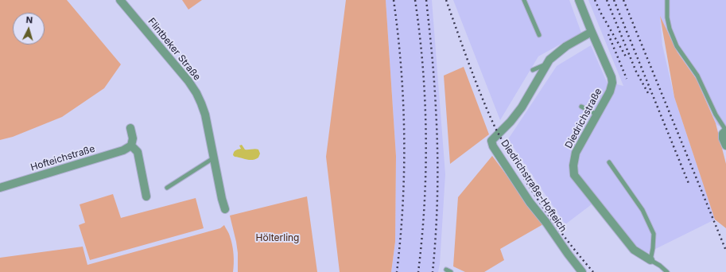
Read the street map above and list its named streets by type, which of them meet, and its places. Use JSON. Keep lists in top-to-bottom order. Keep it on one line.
{"streets":{"street":["Flintbeker Straße","Diedrichstraße","Hofteichstraße","Diedrichstraße-Hofteich"]},"crossings":[["Diedrichstraße","Diedrichstraße-Hofteich"]],"parks":["Hölterling"],"north":"top"}
